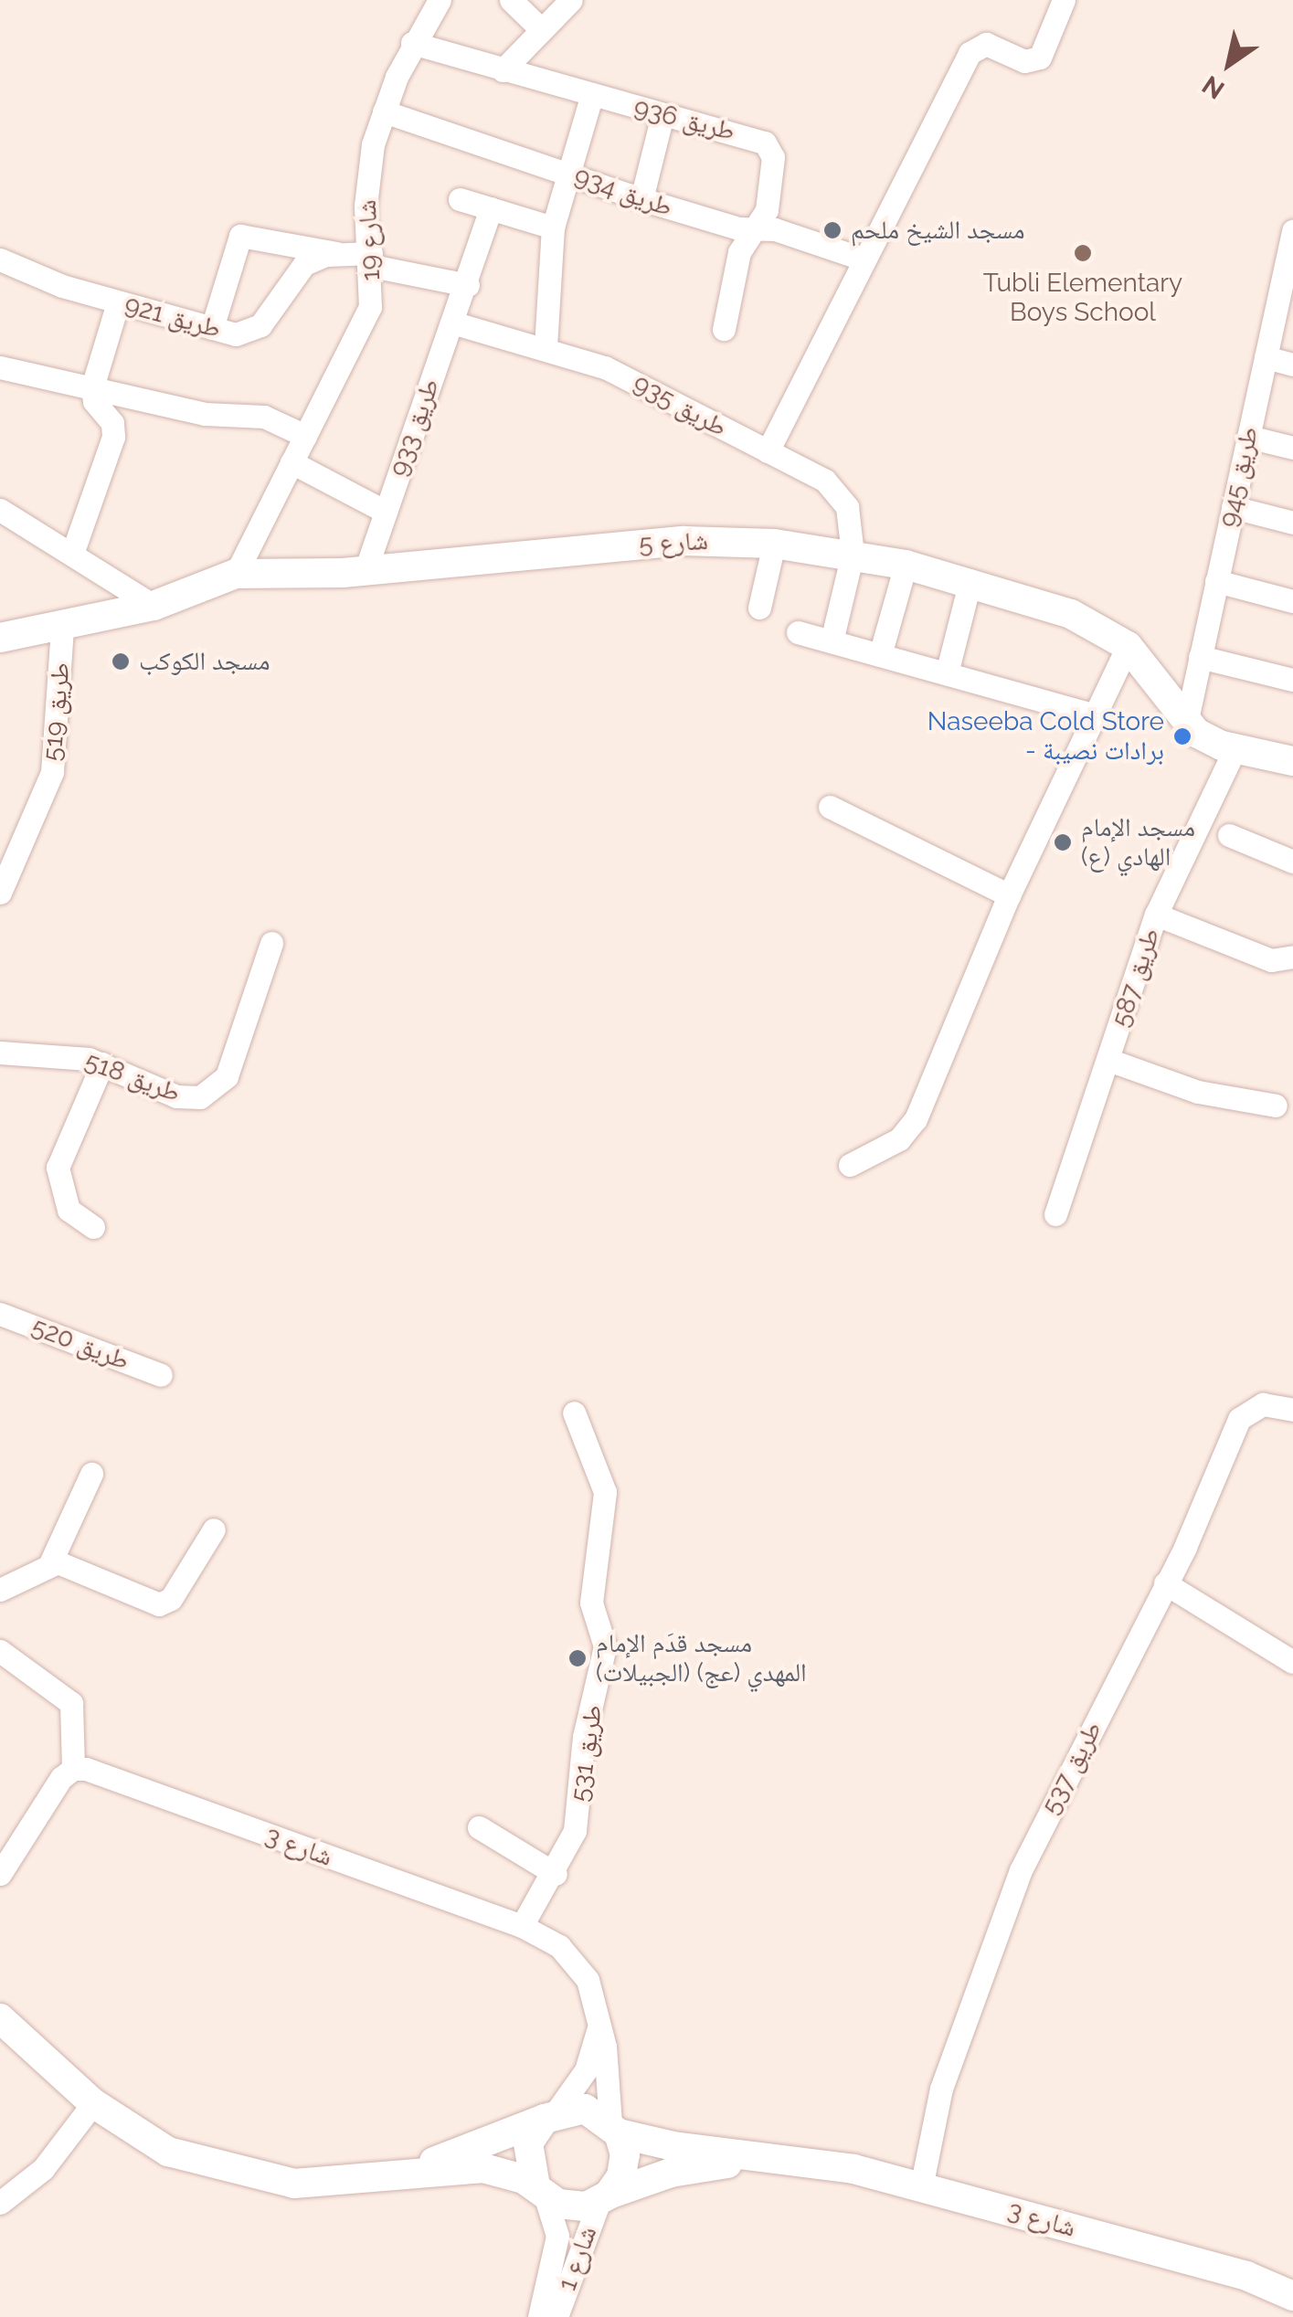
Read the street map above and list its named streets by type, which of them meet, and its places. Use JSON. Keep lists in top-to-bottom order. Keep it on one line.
{"streets":{"street":["طريق 936","طريق 934","شارع 19","طريق 921","طريق 935","طريق 933","طريق 945","شارع 5","طريق 519","طريق 587","طريق 518","طريق 520","طريق 531","طريق 537","شارع 3","شارع 1"]},"crossings":[["طريق 936","طريق 934"],["طريق 936","شارع 19"],["طريق 934","شارع 19"],["شارع 19","طريق 921"],["شارع 19","شارع 5"],["طريق 935","طريق 933"],["طريق 935","شارع 5"],["طريق 933","شارع 5"],["طريق 945","شارع 5"],["شارع 5","طريق 519"],["شارع 5","طريق 587"],["طريق 531","شارع 3"],["طريق 537","شارع 3"],["شارع 3","شارع 1"]],"places":["مسجد الشيخ ملحم","Tubli Elementary Boys School","مسجد الكوكب","Naseeba Cold Store - برادات نصيبة","مسجد الإمام الهادي (ع)","مسجد قدَم الإمام المهدي (عج) (الجبيلات)"],"north":"bottom left"}
